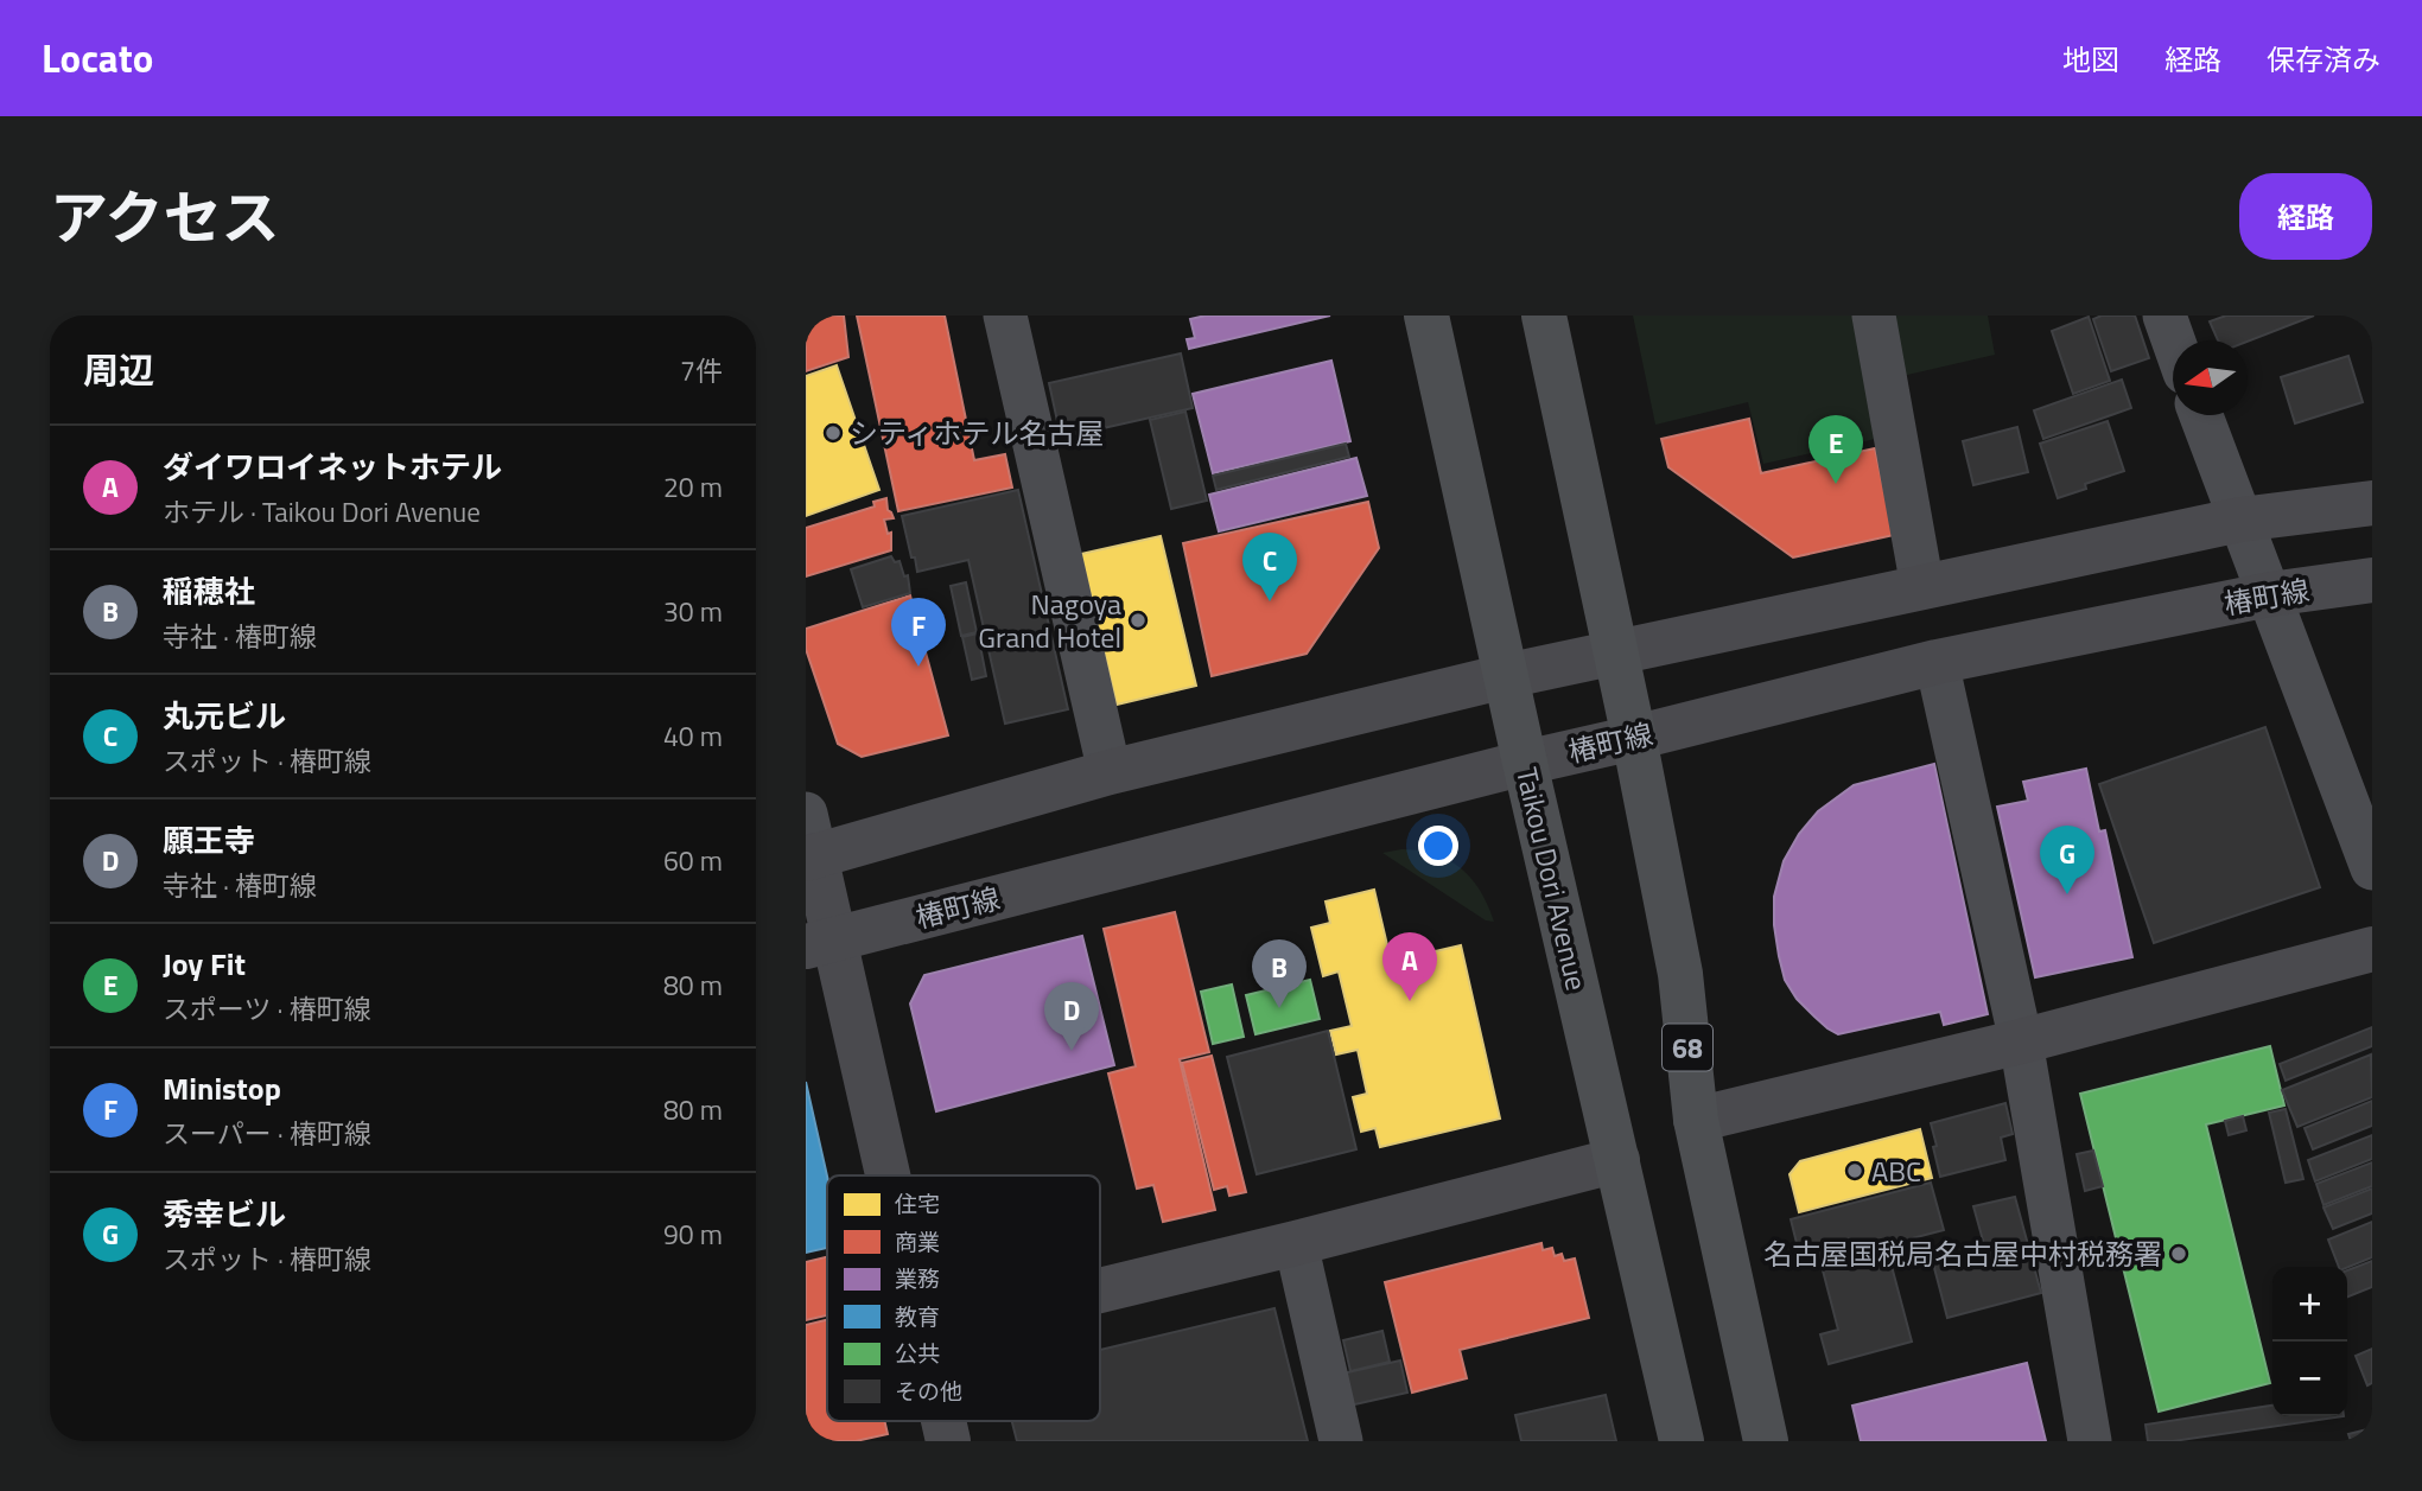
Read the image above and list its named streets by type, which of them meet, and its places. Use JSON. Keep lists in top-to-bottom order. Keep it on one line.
{"streets":{"main road":["Taikou Dori Avenue","68"],"street":["椿町線"]},"crossings":[["椿町線","Taikou Dori Avenue"],["椿町線","68"]],"places":["シティホテル名古屋","Nagoya Grand Hotel","ABC","名古屋国税局名古屋中村税務署"],"legend":["住宅","商業","業務","教育","公共","その他"],"north":"left","page":{"header":"Locato","nav":["地図","経路","保存済み"],"title":"アクセス","buttons":"経路","heading":["周辺","7件"],"pins":["E","C","F","G","A","B","D"],"list":[{"mark":"A","name":"ダイワロイネットホテル","note":"ホテル · Taikou Dori Avenue","value":"20 m"},{"mark":"B","name":"稲穂社","note":"寺社 · 椿町線","value":"30 m"},{"mark":"C","name":"丸元ビル","note":"スポット · 椿町線","value":"40 m"},{"mark":"D","name":"願王寺","note":"寺社 · 椿町線","value":"60 m"},{"mark":"E","name":"Joy Fit","note":"スポーツ · 椿町線","value":"80 m"},{"mark":"F","name":"Ministop","note":"スーパー · 椿町線","value":"80 m"},{"mark":"G","name":"秀幸ビル","note":"スポット · 椿町線","value":"90 m"}],"map_buttons":["+","−"]}}
